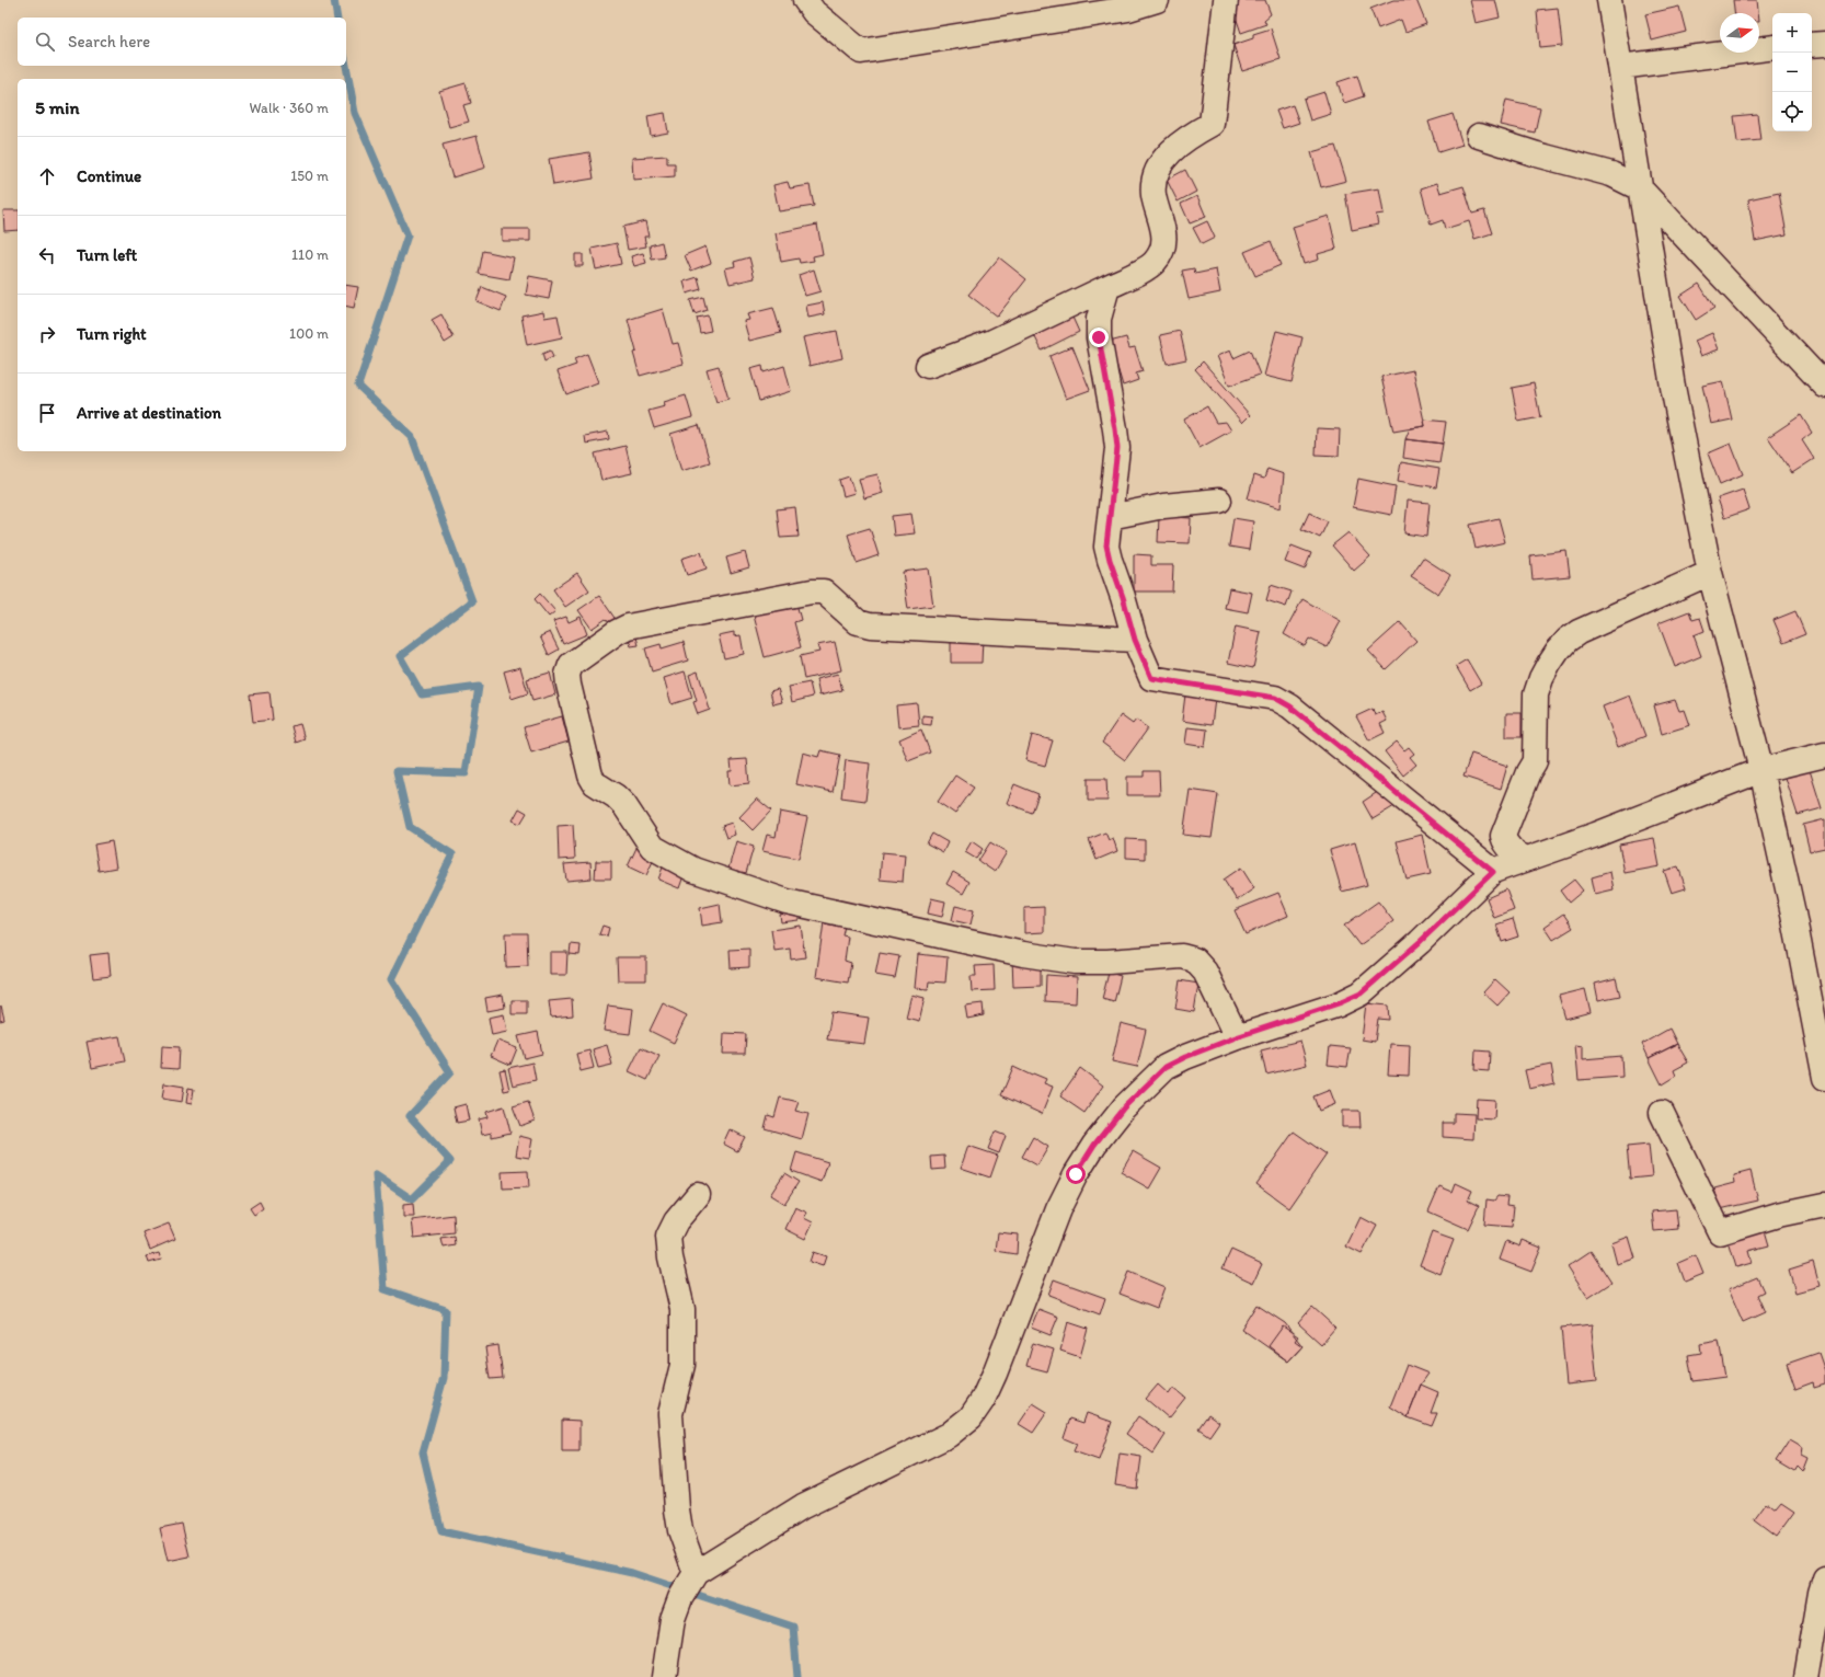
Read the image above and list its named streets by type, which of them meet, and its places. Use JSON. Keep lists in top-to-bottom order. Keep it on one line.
{"north":"right","page":{"map_buttons":["+","−"],"search":"Search here","heading":["5 min","Walk · 360 m"],"list":[["Continue","150 m"],["Turn left","110 m"],["Turn right","100 m"],"Arrive at destination"]}}
